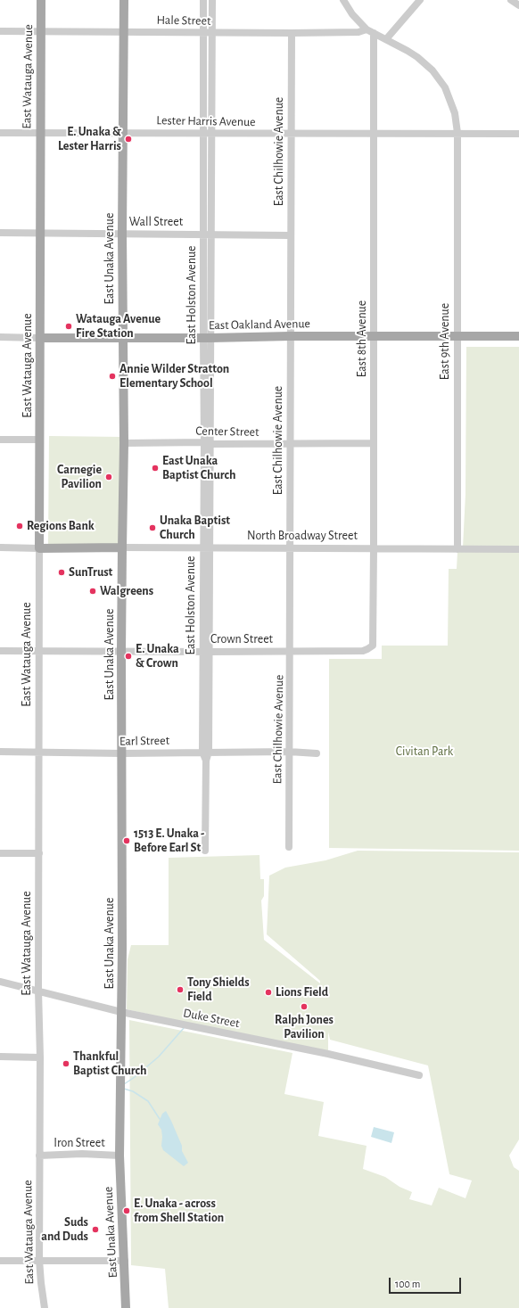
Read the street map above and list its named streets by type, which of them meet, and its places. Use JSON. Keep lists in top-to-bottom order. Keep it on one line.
{"streets":{"main road":["East Watauga Avenue","East Unaka Avenue","East Oakland Avenue","North Broadway Street"],"street":["Hale Street","Lester Harris Avenue","East Chilhowie Avenue","Wall Street","East Holston Avenue","East 8th Avenue","East 9th Avenue","Center Street","Crown Street","Earl Street","Duke Street","Iron Street"]},"crossings":[["Hale Street","East Watauga Avenue"],["Hale Street","East Chilhowie Avenue"],["Hale Street","East Unaka Avenue"],["Hale Street","East Holston Avenue"],["Hale Street","East 9th Avenue"],["East Watauga Avenue","Lester Harris Avenue"],["East Watauga Avenue","Wall Street"],["East Watauga Avenue","East Oakland Avenue"],["East Watauga Avenue","North Broadway Street"],["East Watauga Avenue","Crown Street"],["East Watauga Avenue","Earl Street"],["East Watauga Avenue","Duke Street"],["East Watauga Avenue","Iron Street"],["Lester Harris Avenue","East Chilhowie Avenue"],["Lester Harris Avenue","East Unaka Avenue"],["Lester Harris Avenue","East Holston Avenue"],["Lester Harris Avenue","East 8th Avenue"],["Lester Harris Avenue","East 9th Avenue"],["East Chilhowie Avenue","Wall Street"],["East Chilhowie Avenue","East Oakland Avenue"],["East Chilhowie Avenue","Center Street"],["East Chilhowie Avenue","North Broadway Street"],["East Chilhowie Avenue","Crown Street"],["East Chilhowie Avenue","Earl Street"],["Wall Street","East Unaka Avenue"],["Wall Street","East Holston Avenue"],["East Unaka Avenue","East Oakland Avenue"],["East Unaka Avenue","Center Street"],["East Unaka Avenue","North Broadway Street"],["East Unaka Avenue","Crown Street"],["East Unaka Avenue","Earl Street"],["East Unaka Avenue","Duke Street"],["East Unaka Avenue","Iron Street"],["East Holston Avenue","East Oakland Avenue"],["East Holston Avenue","Center Street"],["East Holston Avenue","North Broadway Street"],["East Holston Avenue","Crown Street"],["East Holston Avenue","Earl Street"],["East Oakland Avenue","East 8th Avenue"],["East Oakland Avenue","East 9th Avenue"],["East 8th Avenue","East 9th Avenue"],["East 8th Avenue","Center Street"],["East 8th Avenue","North Broadway Street"],["East 8th Avenue","Crown Street"],["East 9th Avenue","North Broadway Street"]],"parks":["Civitan Park"],"places":["E. Unaka & Lester Harris","Watauga Avenue Fire Station","Annie Wilder Stratton Elementary School","East Unaka Baptist Church","Carnegie Pavilion","Regions Bank","Unaka Baptist Church","SunTrust","Walgreens","E. Unaka & Crown","1513 E. Unaka - Before Earl St","Tony Shields Field","Lions Field","Ralph Jones Pavilion","Thankful Baptist Church","E. Unaka - across from Shell Station","Suds and Duds"],"scale_bar":"100 m"}
